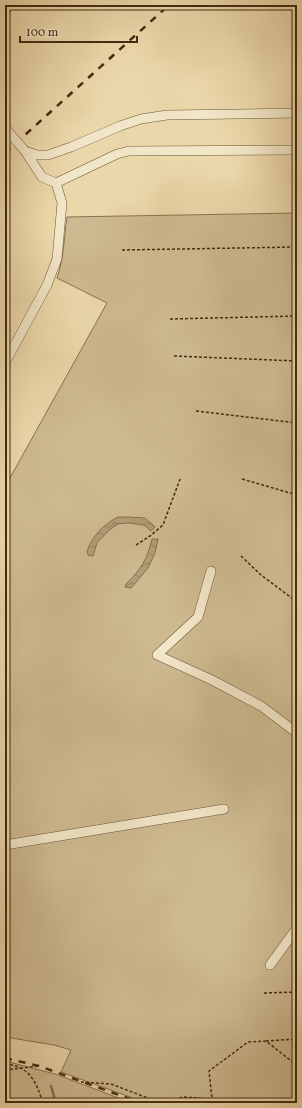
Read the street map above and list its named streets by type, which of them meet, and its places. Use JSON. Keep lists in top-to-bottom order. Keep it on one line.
{"scale_bar":"100 m"}
